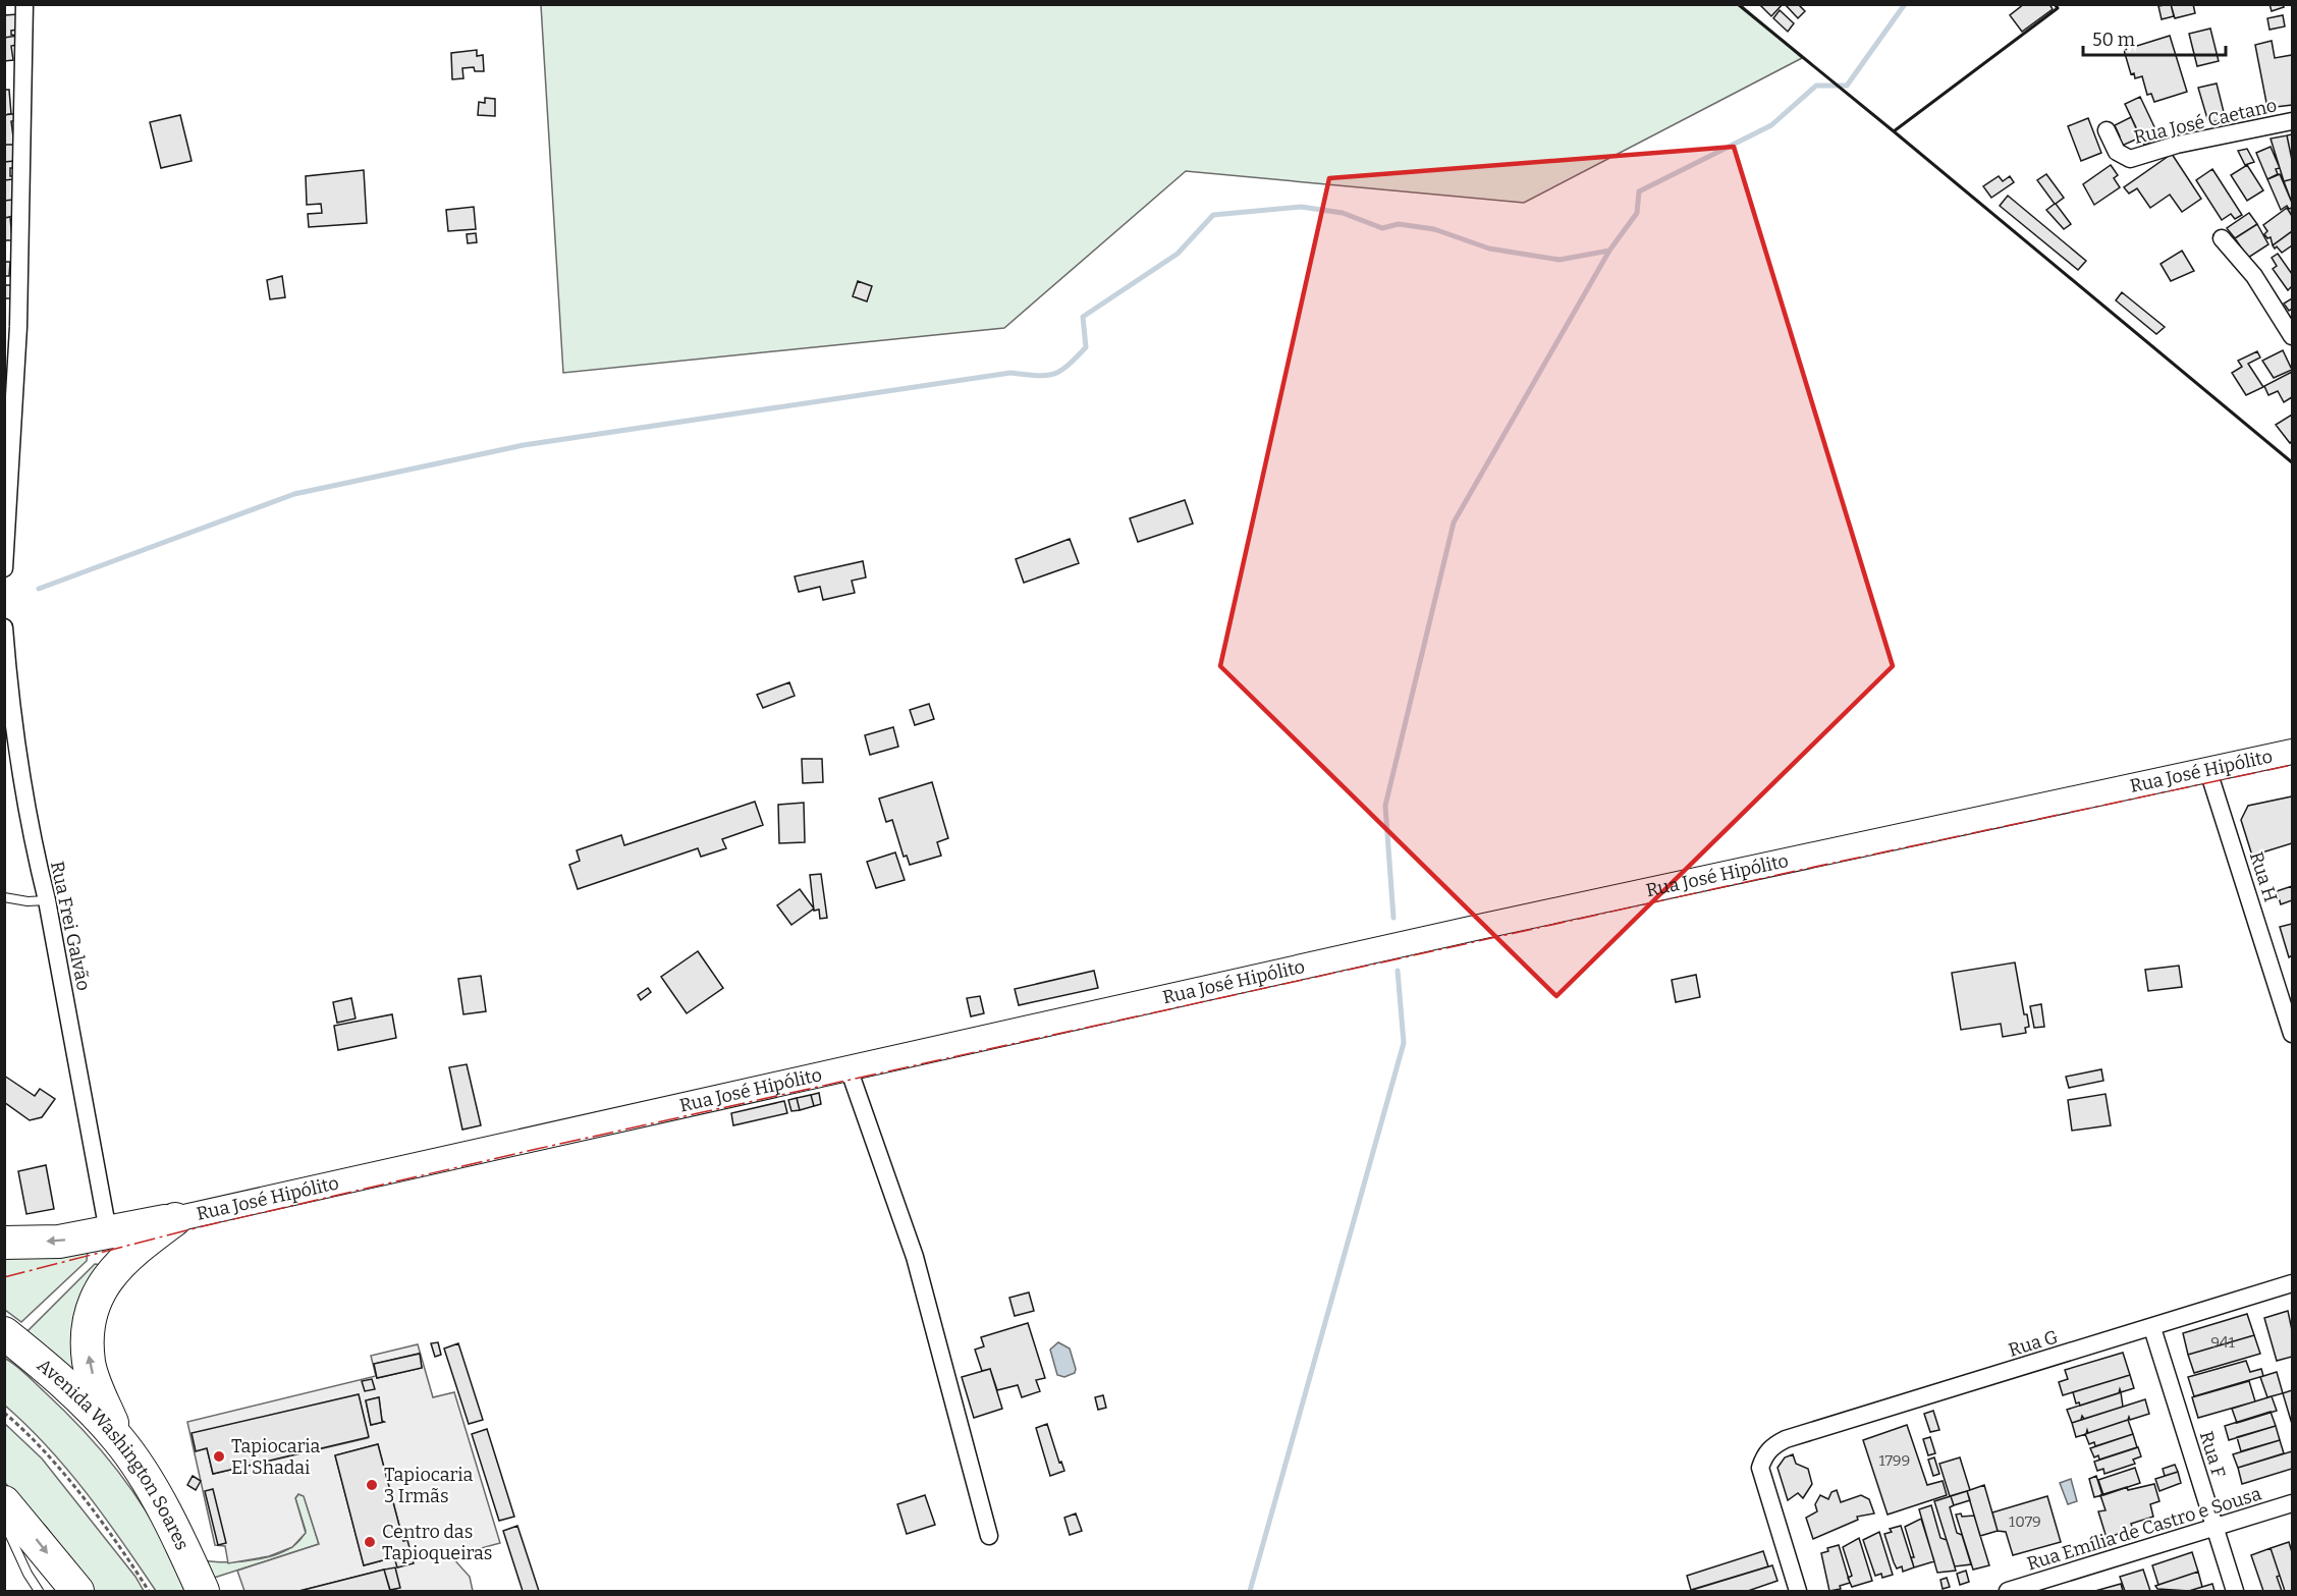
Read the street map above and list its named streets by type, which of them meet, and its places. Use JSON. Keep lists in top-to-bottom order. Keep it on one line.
{"streets":{"highway":["Avenida Washington Soares"],"street":["Rua José Caetano","Rua José Hipólito","Rua H","Rua Frei Galvão","Rua G","Rua F","Rua Emília de Castro e Sousa"]},"crossings":[["Rua José Hipólito","Rua H"],["Rua G","Rua F"],["Rua F","Rua Emília de Castro e Sousa"]],"places":["Tapiocaria El Shadai","Tapiocaria 3 Irmãs","Centro das Tapioqueiras"],"house_numbers":["941","1799","1079"],"scale_bar":"50 m"}
